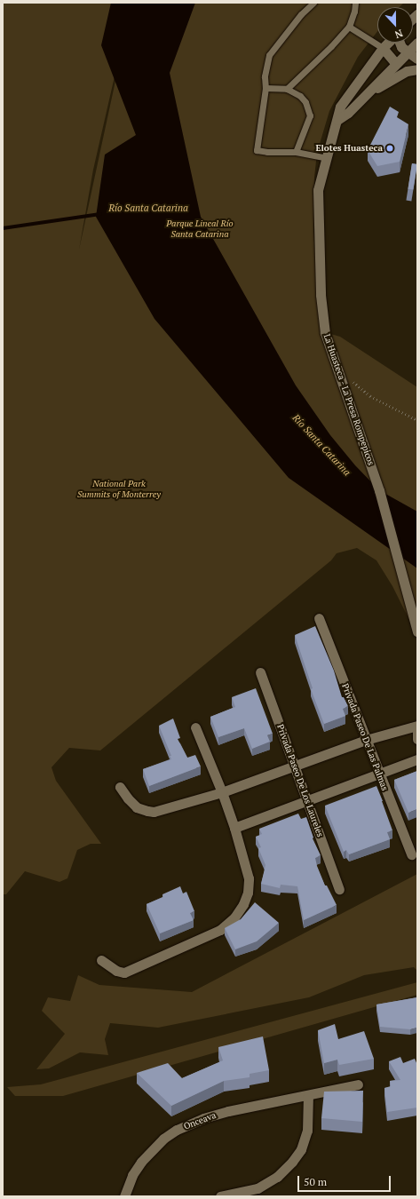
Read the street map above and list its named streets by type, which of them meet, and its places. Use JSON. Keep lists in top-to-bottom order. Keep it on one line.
{"streets":{"street":["La Huasteca - La Presa Rompepicos","Privada Paseo De Las Palmas","Privada Paseo De Los Laureles","Onceava"]},"water":["Río Santa Catarina"],"parks":["Parque Lineal Río Santa Catarina","National Park Summits of Monterrey"],"places":["Elotes Huasteca"],"scale_bar":"50 m","north":"bottom"}
